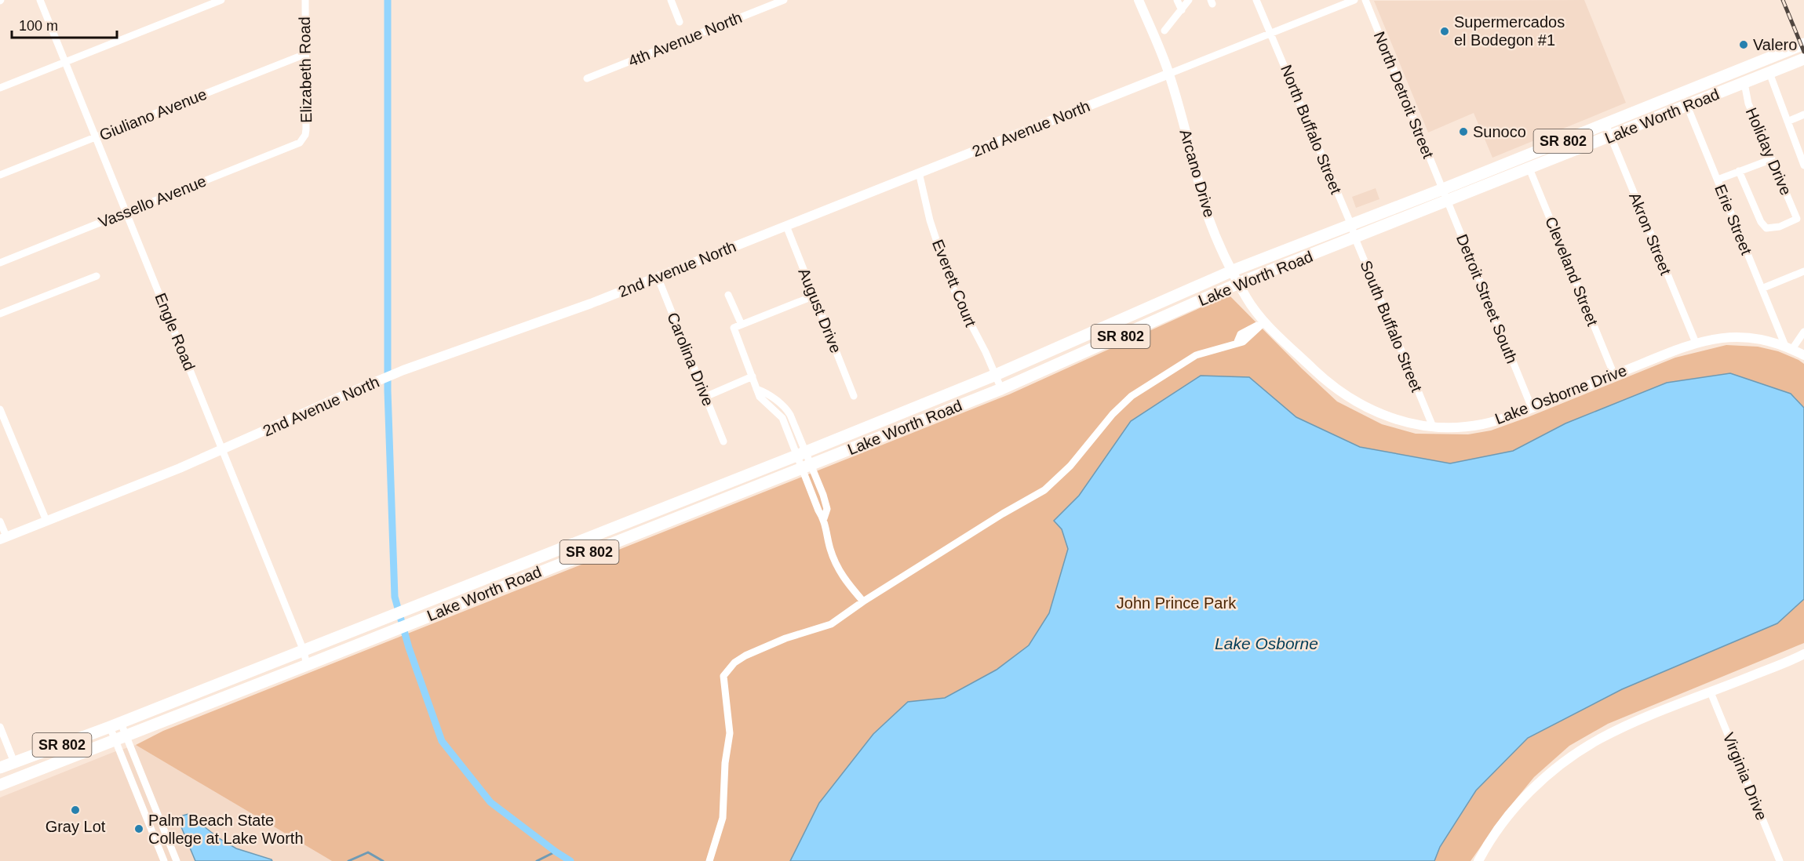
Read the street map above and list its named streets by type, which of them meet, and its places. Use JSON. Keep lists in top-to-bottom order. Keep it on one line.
{"streets":{"main road":["Lake Worth Road","SR 802"],"street":["4th Avenue North","Elizabeth Road","North Detroit Street","Giuliano Avenue","2nd Avenue North","North Buffalo Street","Holiday Drive","Arcano Drive","Vassello Avenue","Erie Street","Akron Street","Cleveland Street","Everett Court","Detroit Street South","August Drive","South Buffalo Street","Engle Road","Carolina Drive","Lake Osborne Drive","Virginia Drive"]},"crossings":[["Elizabeth Road","Giuliano Avenue"],["Elizabeth Road","Vassello Avenue"],["North Detroit Street","Lake Worth Road"],["North Detroit Street","Detroit Street South"],["Giuliano Avenue","Engle Road"],["Lake Worth Road","North Buffalo Street"],["Lake Worth Road","Holiday Drive"],["Lake Worth Road","Arcano Drive"],["Lake Worth Road","Erie Street"],["Lake Worth Road","Akron Street"],["Lake Worth Road","Cleveland Street"],["Lake Worth Road","Everett Court"],["Lake Worth Road","Detroit Street South"],["Lake Worth Road","South Buffalo Street"],["Lake Worth Road","Engle Road"],["Lake Worth Road","Lake Osborne Drive"],["2nd Avenue North","North Buffalo Street"],["2nd Avenue North","Arcano Drive"],["2nd Avenue North","Everett Court"],["2nd Avenue North","August Drive"],["2nd Avenue North","Engle Road"],["2nd Avenue North","Carolina Drive"],["North Buffalo Street","South Buffalo Street"],["Arcano Drive","Lake Osborne Drive"],["Vassello Avenue","Engle Road"],["Erie Street","Lake Osborne Drive"],["Akron Street","Lake Osborne Drive"],["Cleveland Street","Lake Osborne Drive"],["Detroit Street South","Lake Osborne Drive"],["South Buffalo Street","Lake Osborne Drive"]],"water":["Lake Osborne"],"parks":["John Prince Park"],"places":["Supermercados el Bodegon #1","Valero","Sunoco","Gray Lot","Palm Beach State College at Lake Worth"],"scale_bar":"100 m"}
